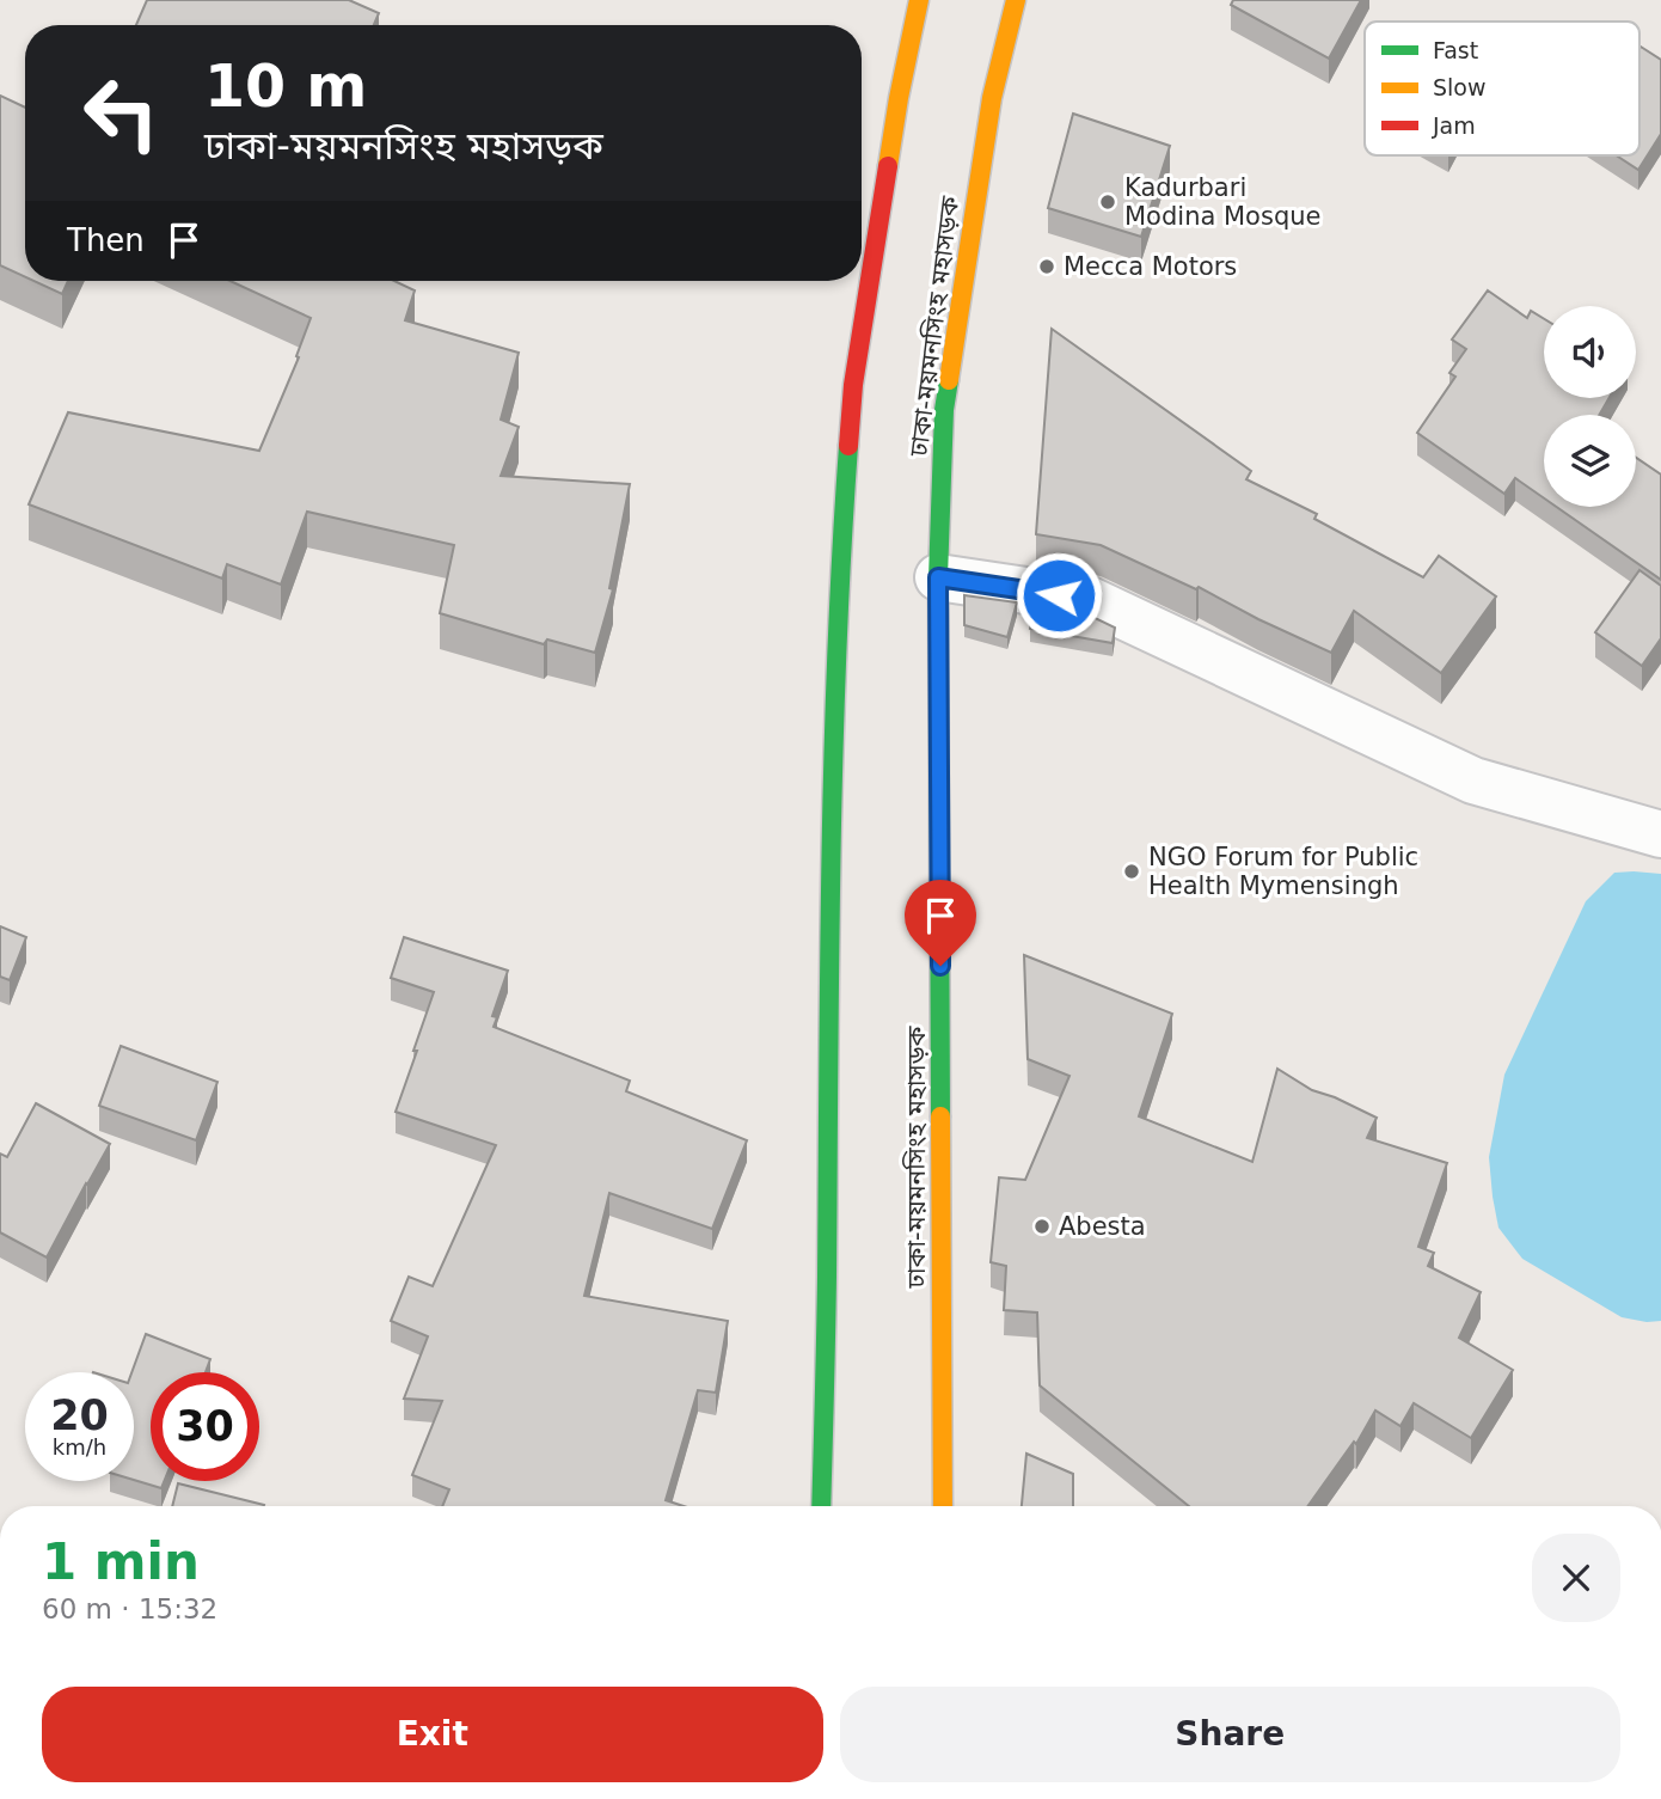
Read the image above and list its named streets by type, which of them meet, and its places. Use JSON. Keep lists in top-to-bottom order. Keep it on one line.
{"streets":{"main road":["ঢাকা-ময়মনসিংহ মহাসড়ক"]},"places":["Kadurbari Modina Mosque","Mecca Motors","NGO Forum for Public Health Mymensingh","Abesta"],"legend":["Fast","Slow","Jam"],"page":{"turn":["10 m","ঢাকা-ময়মনসিংহ মহাসড়ক"],"then":"Then","speed":"20 km/h","limit":"30","heading":["1 min","60 m · 15:32"],"buttons":["Exit","Share"]}}
